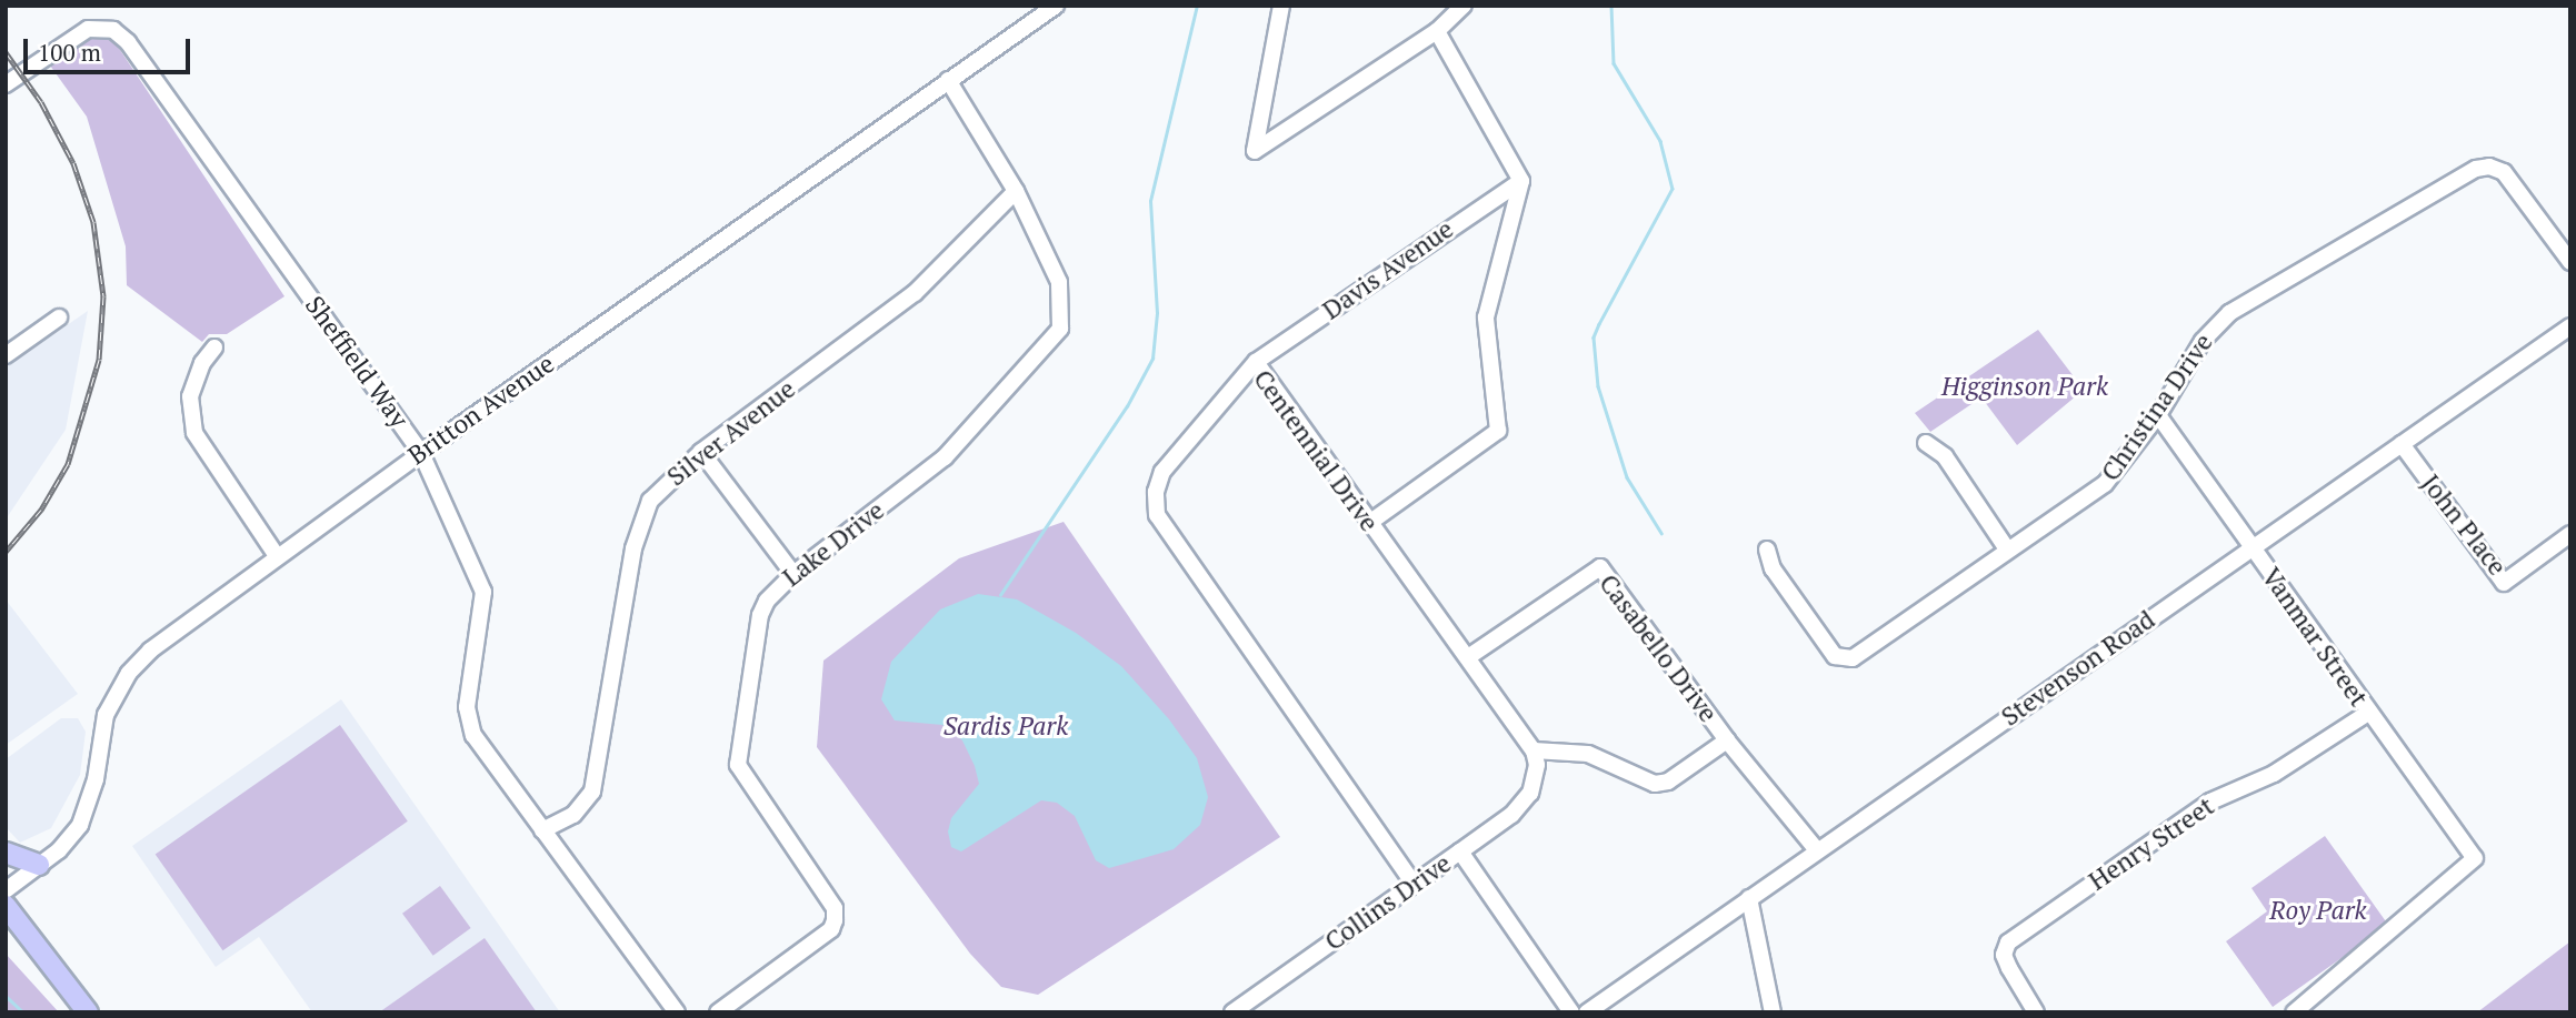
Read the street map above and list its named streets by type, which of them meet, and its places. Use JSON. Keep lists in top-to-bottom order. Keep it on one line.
{"streets":{"street":["Davis Avenue","Sheffield Way","Christina Drive","Britton Avenue","Silver Avenue","Centennial Drive","John Place","Lake Drive","Vanmar Street","Casabello Drive","Stevenson Road","Henry Street","Collins Drive"]},"crossings":[["Davis Avenue","Centennial Drive"],["Sheffield Way","Britton Avenue"],["Sheffield Way","Silver Avenue"],["Christina Drive","Vanmar Street"],["Britton Avenue","Lake Drive"],["Silver Avenue","Lake Drive"],["Centennial Drive","Casabello Drive"],["Centennial Drive","Collins Drive"],["John Place","Stevenson Road"],["Vanmar Street","Stevenson Road"],["Vanmar Street","Henry Street"],["Casabello Drive","Stevenson Road"]],"parks":["Higginson Park","Sardis Park","Roy Park"],"scale_bar":"100 m"}
